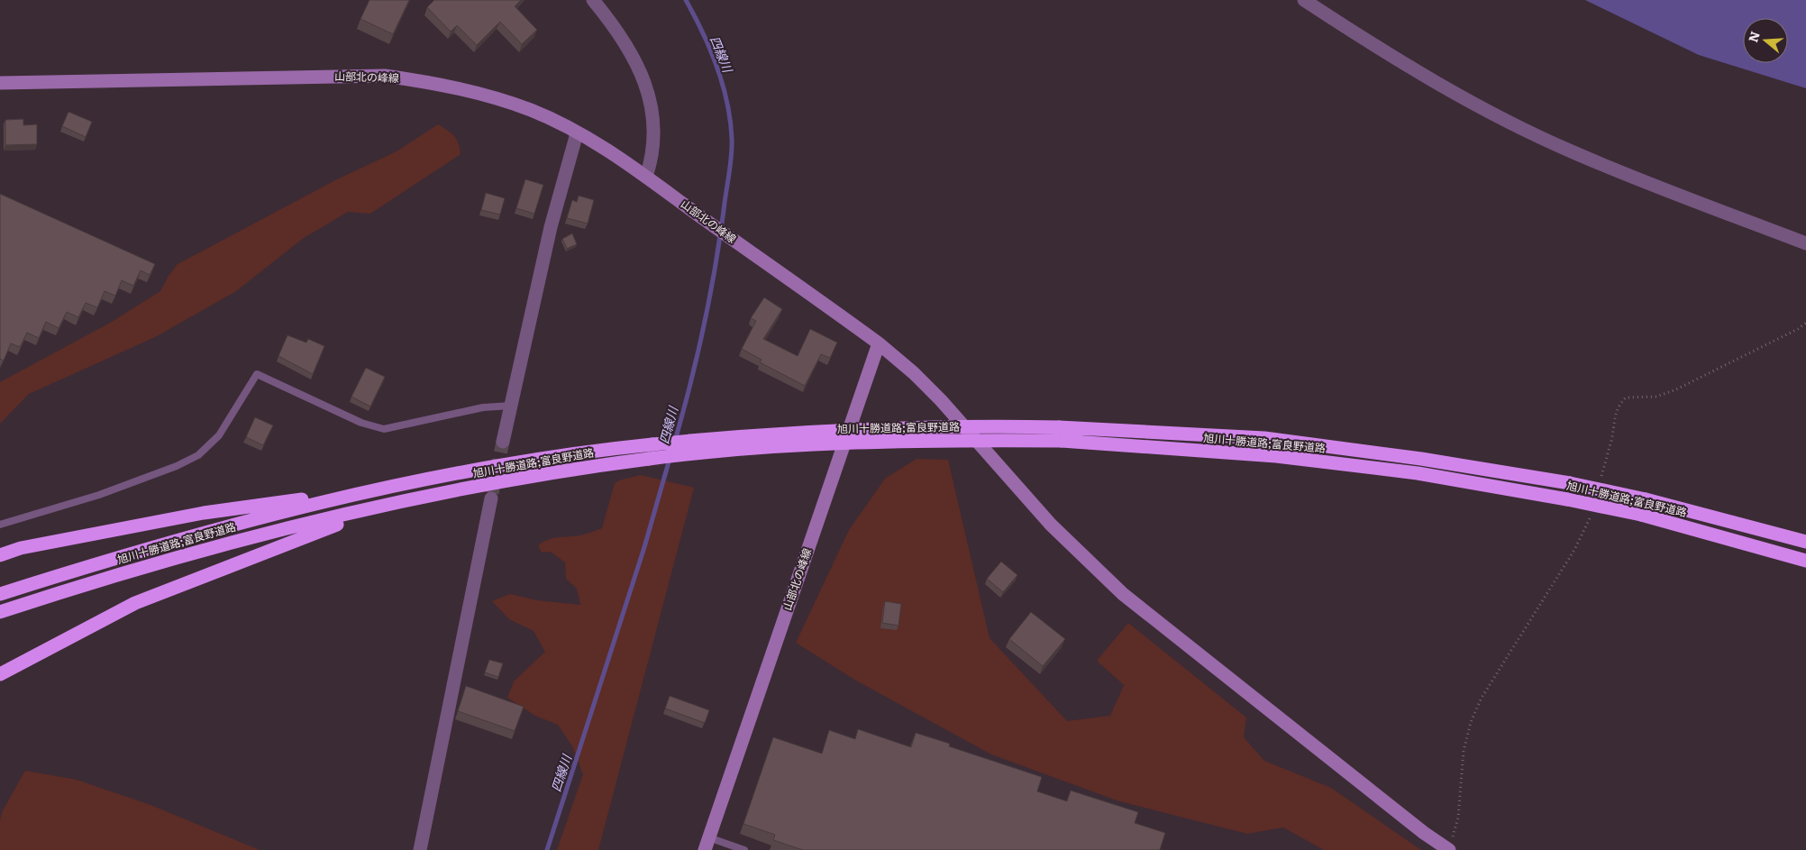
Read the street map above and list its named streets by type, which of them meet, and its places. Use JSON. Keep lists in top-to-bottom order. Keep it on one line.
{"streets":{"highway":["旭川十勝道路;富良野道路"],"main road":["山部北の峰線"]},"water":["四線川"],"north":"left"}
